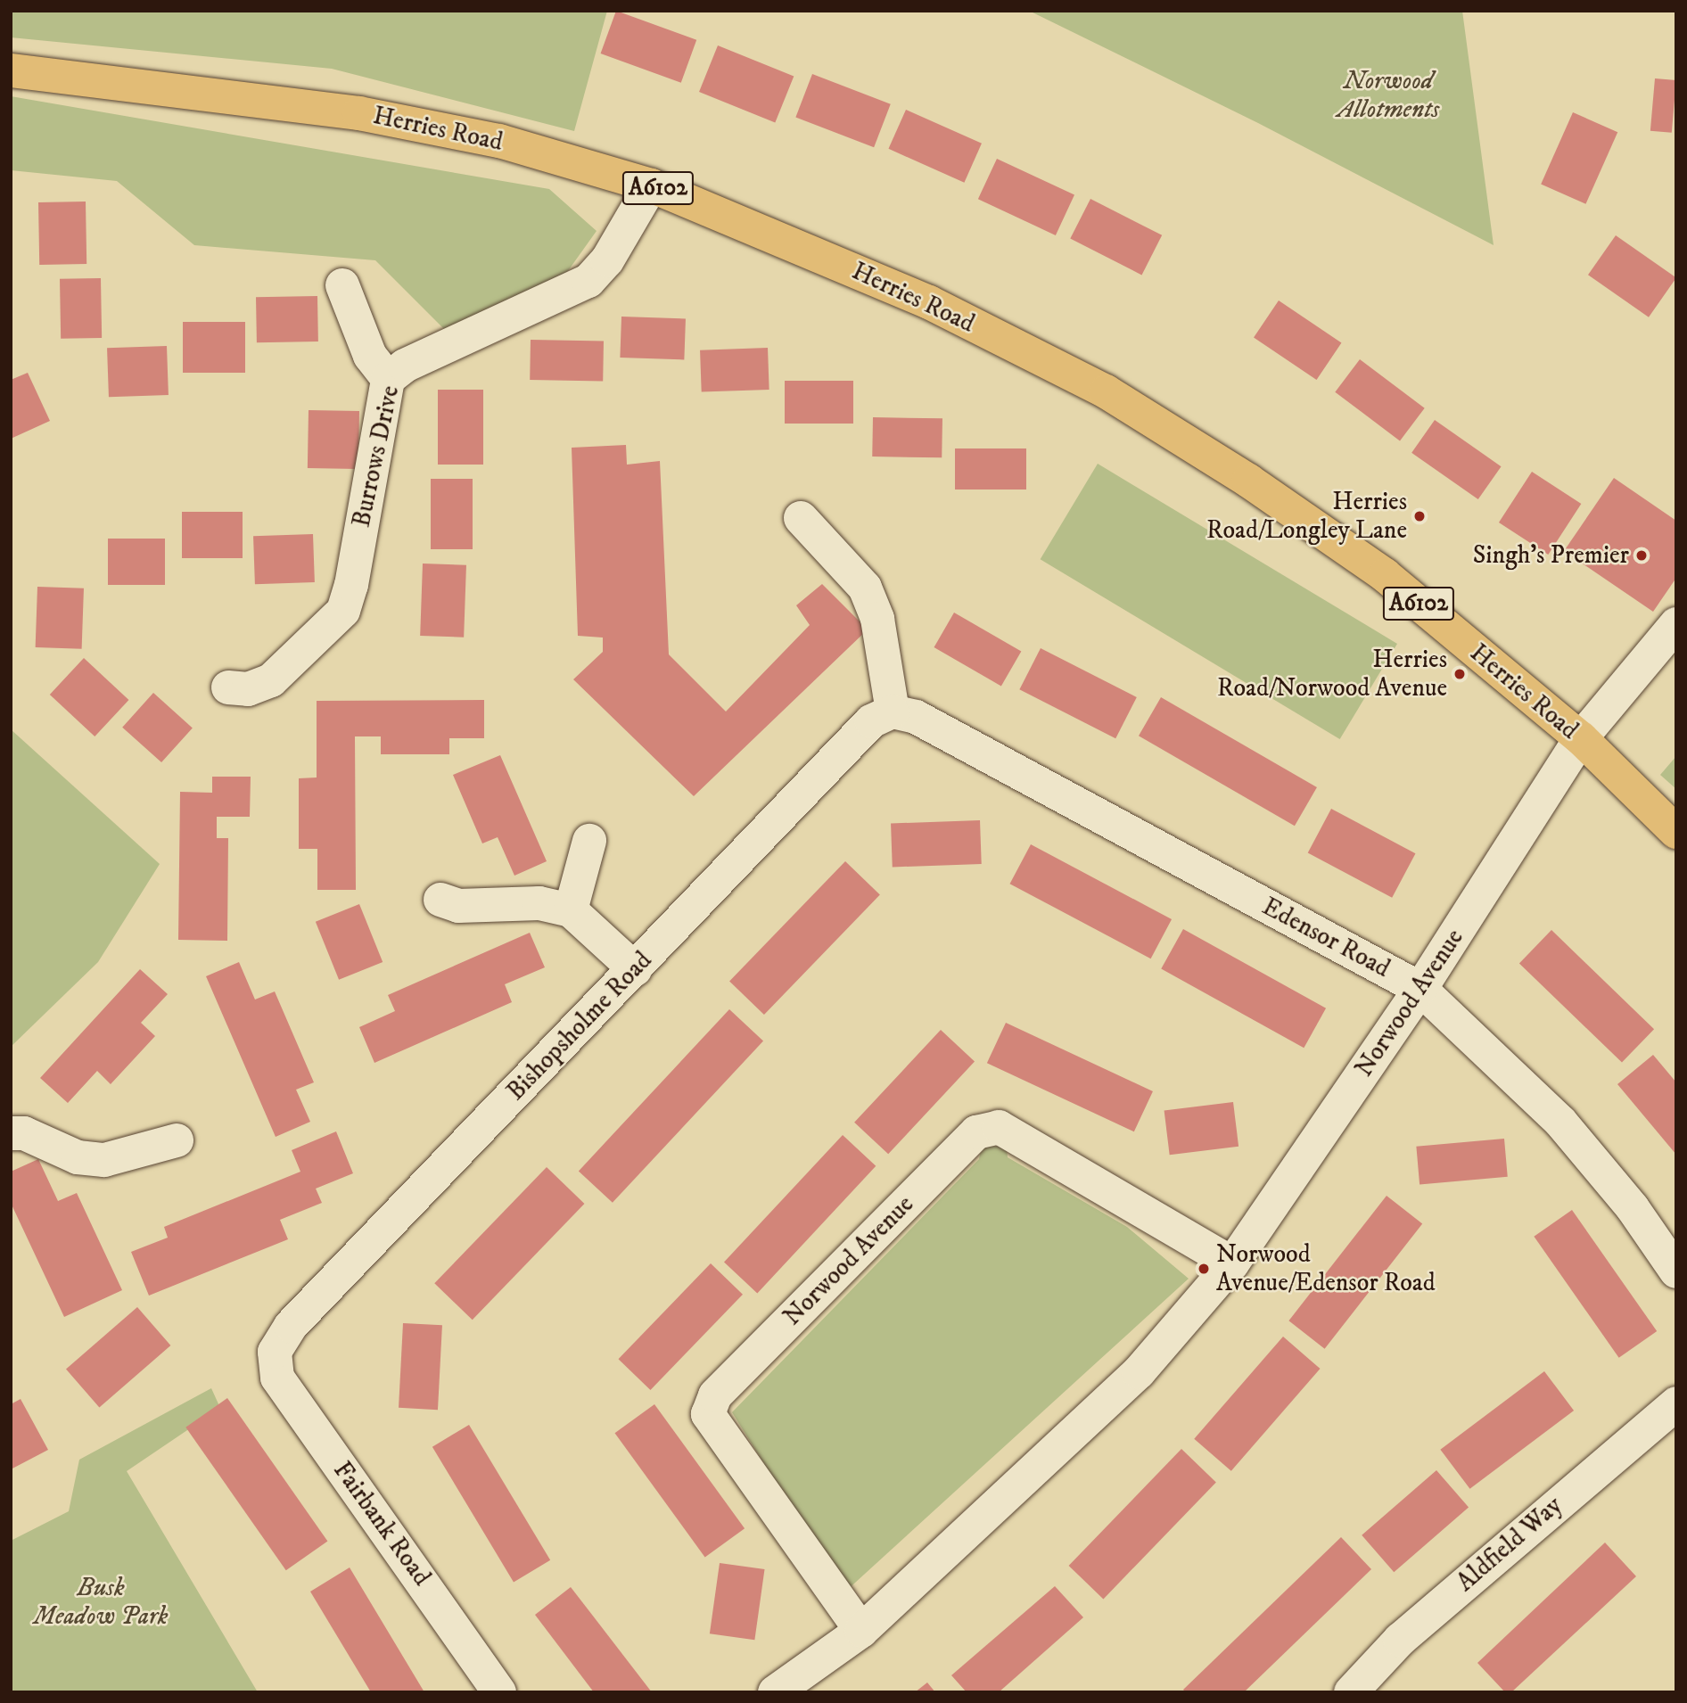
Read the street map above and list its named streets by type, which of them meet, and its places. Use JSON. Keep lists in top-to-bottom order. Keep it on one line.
{"streets":{"main road":["Herries Road","A6102"],"street":["Burrows Drive","Edensor Road","Norwood Avenue","Bishopsholme Road","Fairbank Road","Aldfield Way"]},"crossings":[["Herries Road","Burrows Drive"],["Herries Road","Norwood Avenue"],["Edensor Road","Norwood Avenue"],["Edensor Road","Bishopsholme Road"],["Bishopsholme Road","Fairbank Road"]],"parks":["Norwood Allotments","Busk Meadow Park"],"places":["Herries Road/Longley Lane","Singh's Premier","Herries Road/Norwood Avenue","Norwood Avenue/Edensor Road"]}
